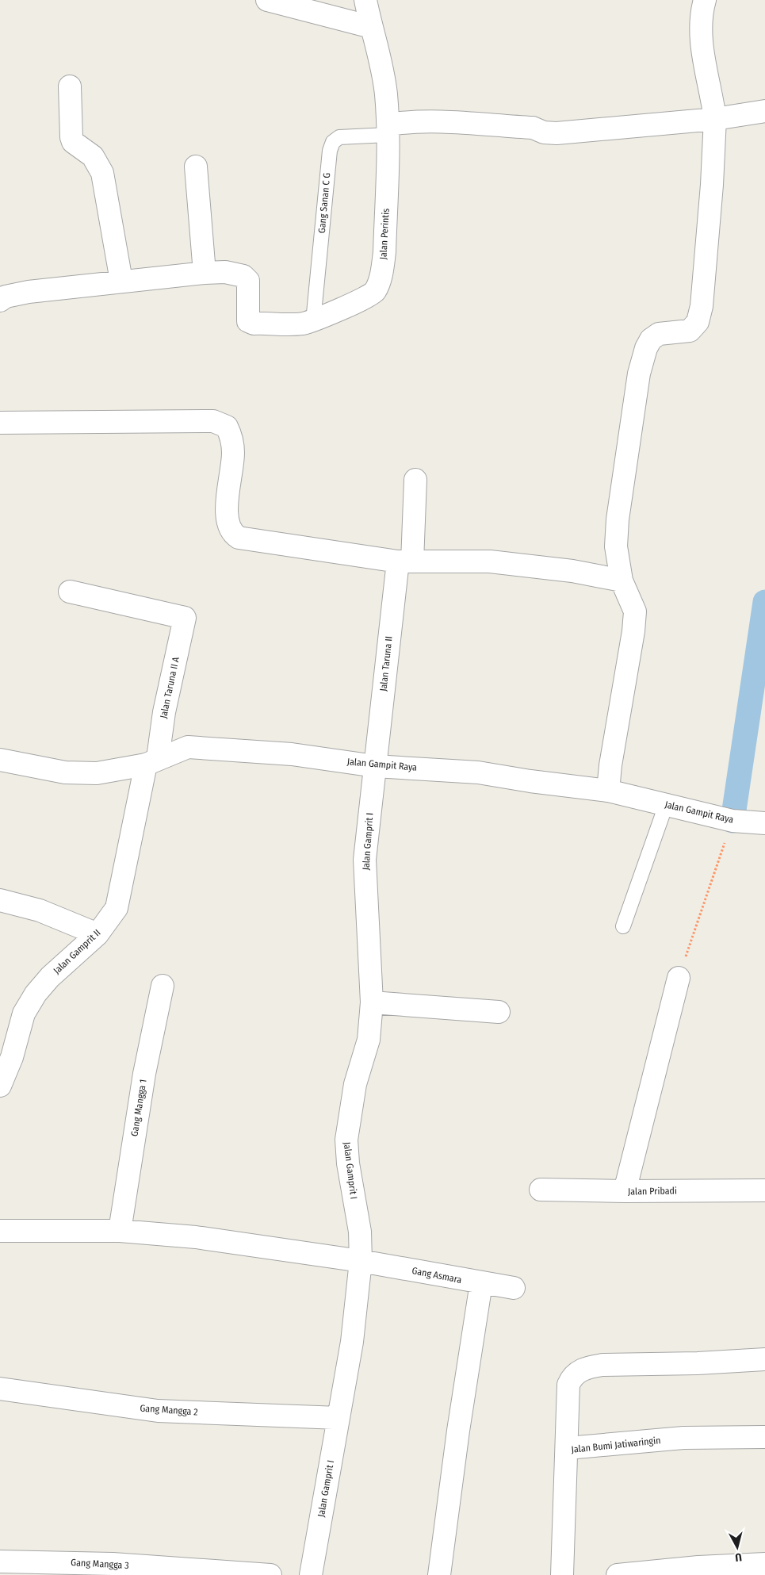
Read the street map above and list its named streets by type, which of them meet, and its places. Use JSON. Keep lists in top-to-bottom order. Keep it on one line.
{"streets":{"street":["Jalan Perintis","Jalan Taruna II","Jalan Taruna II A","Jalan Gampit Raya","Jalan Gamprit I","Jalan Gamprit II","Gang Mangga 1","Jalan Pribadi","Gang Asmara","Gang Mangga 2","Jalan Bumi Jatiwaringin","Gang Mangga 3"],"lane":["Gang Sanan C G"]},"crossings":[["Gang Sanan C G","Jalan Perintis"],["Jalan Taruna II","Jalan Gampit Raya"],["Jalan Taruna II","Jalan Gamprit I"],["Jalan Taruna II A","Jalan Gampit Raya"],["Jalan Taruna II A","Jalan Gamprit II"],["Jalan Gampit Raya","Jalan Gamprit I"],["Jalan Gampit Raya","Jalan Gamprit II"],["Jalan Gamprit I","Gang Asmara"],["Jalan Gamprit I","Gang Mangga 2"]],"north":"bottom"}
